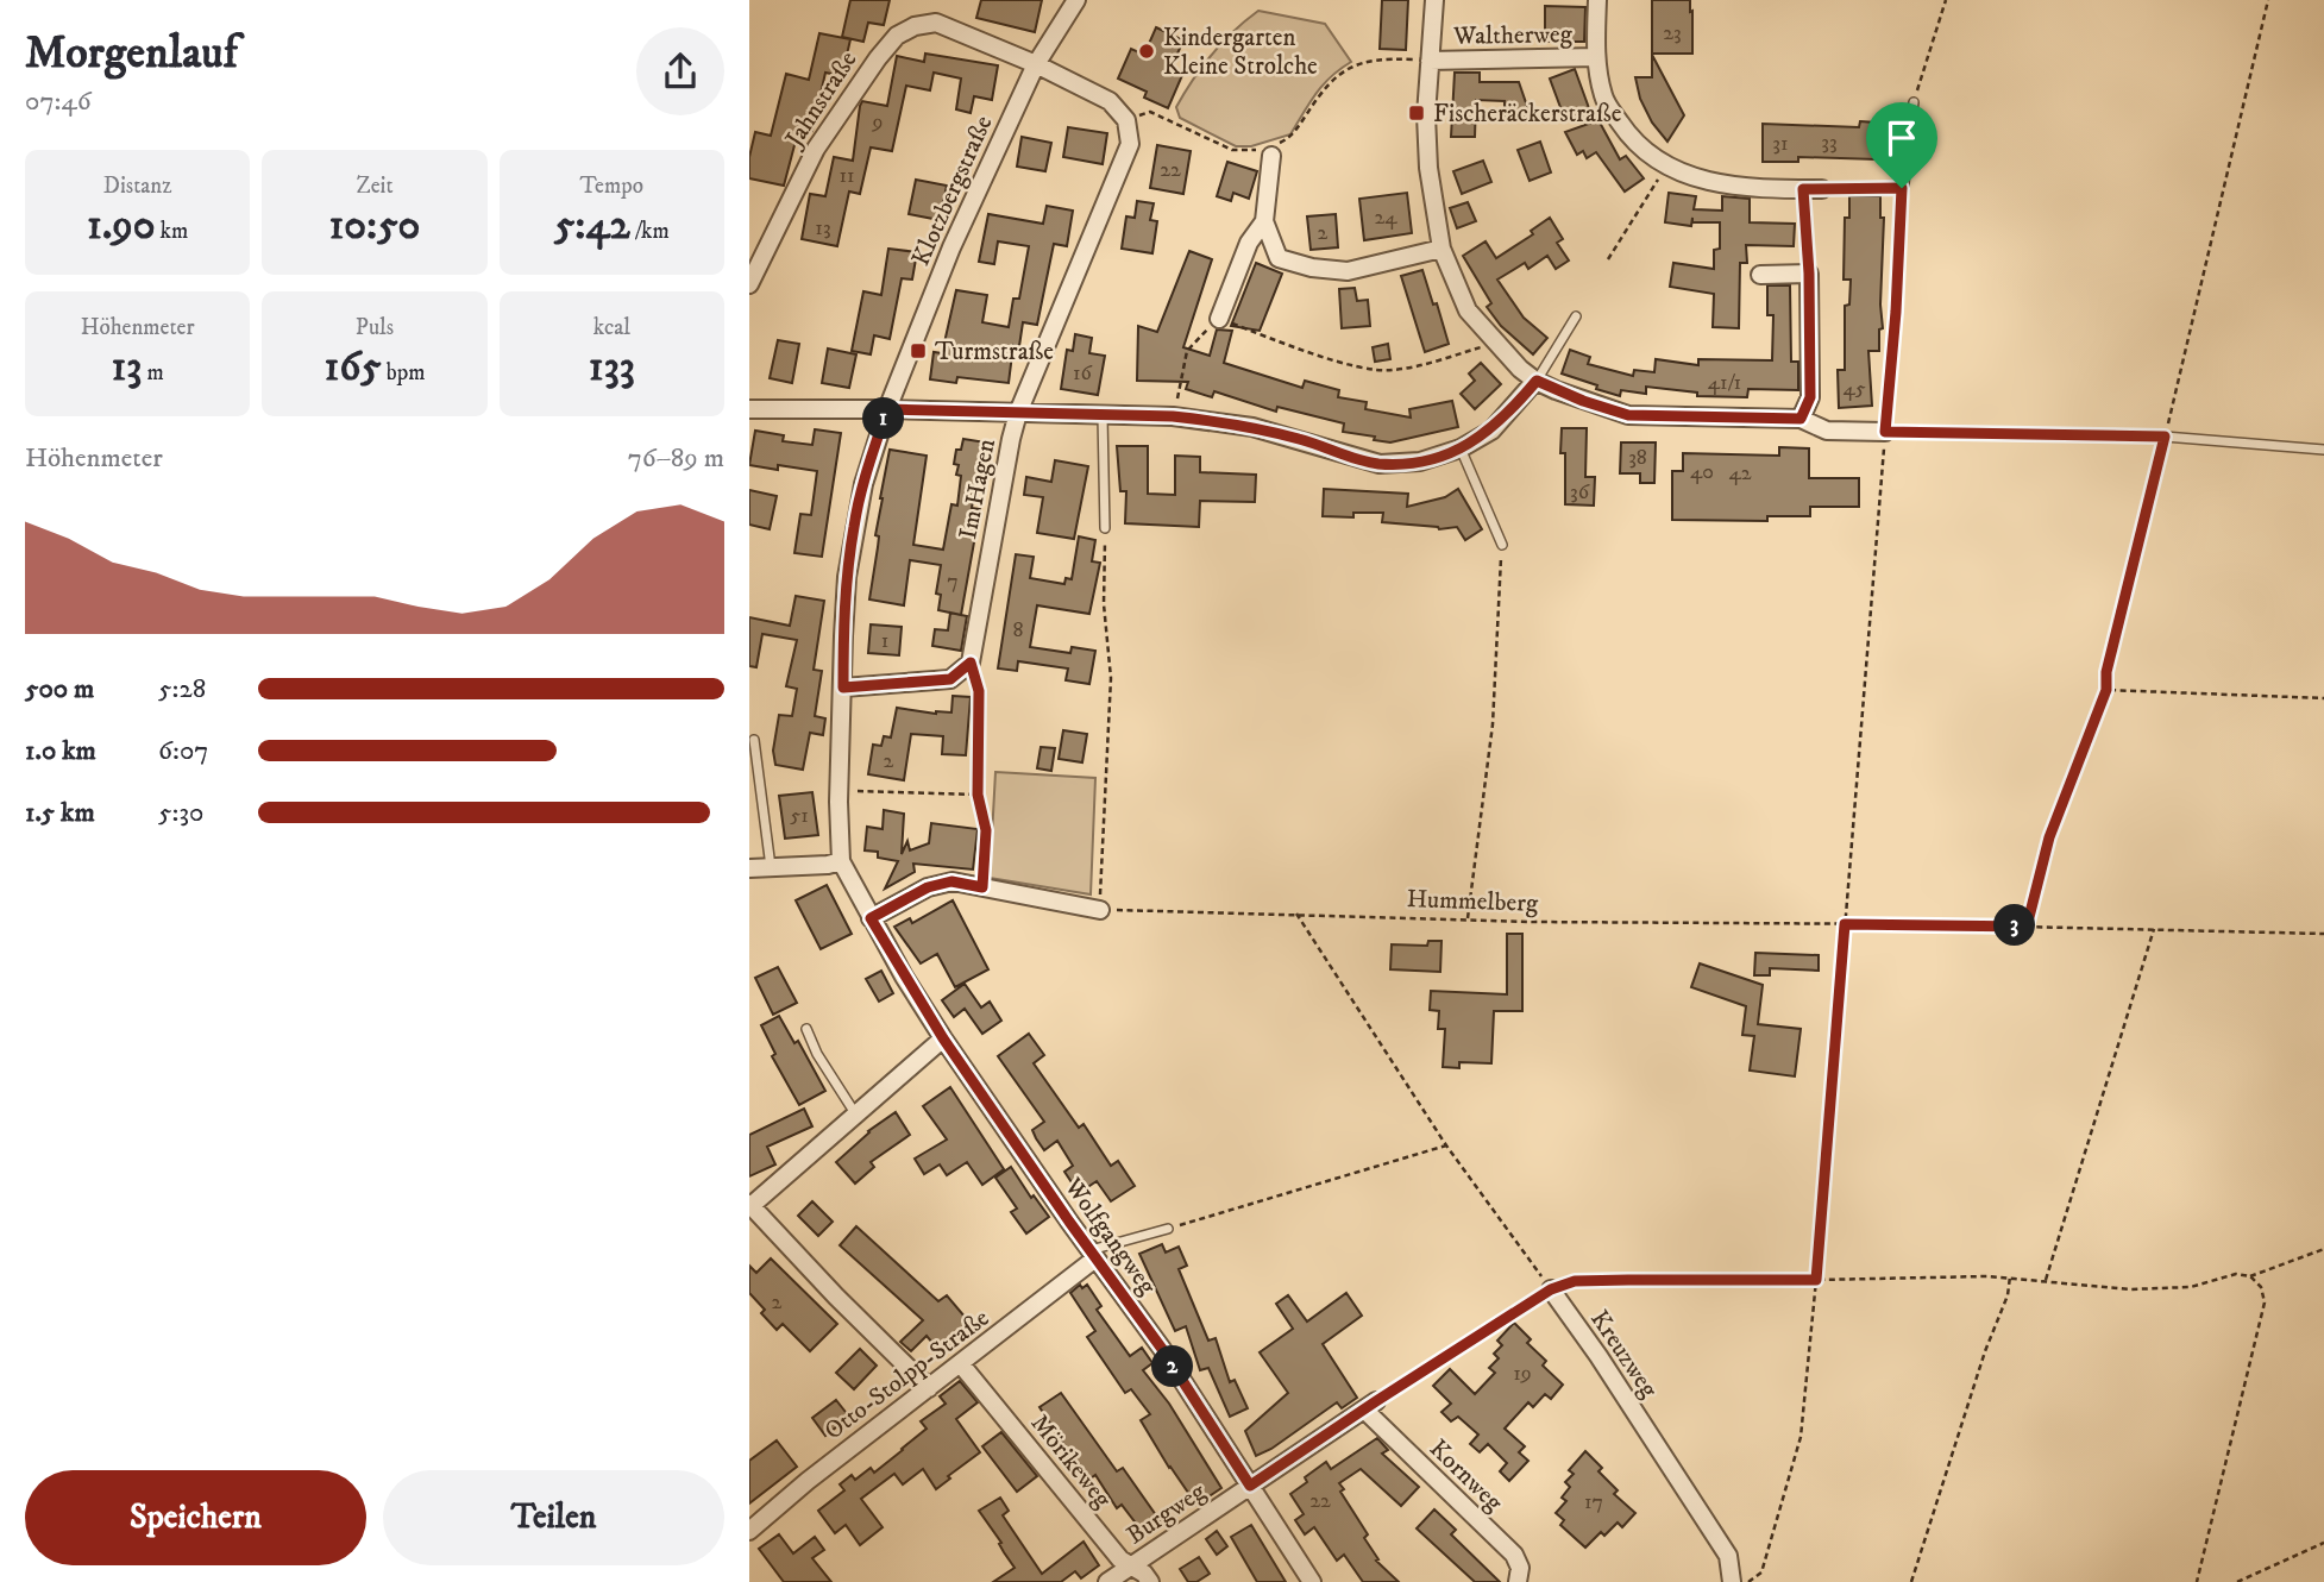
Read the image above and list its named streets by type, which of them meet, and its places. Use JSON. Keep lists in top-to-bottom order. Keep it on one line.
{"streets":{"street":["Waltherweg","Jahnstraße","Klotzbergstraße","Im Hagen","Wolfgangweg","Kreuzweg","Otto-Stolpp-Straße","Mörikeweg","Kornweg","Burgweg"],"path":["Hummelberg"]},"crossings":[["Jahnstraße","Klotzbergstraße"],["Klotzbergstraße","Wolfgangweg"],["Wolfgangweg","Otto-Stolpp-Straße"],["Wolfgangweg","Burgweg"],["Otto-Stolpp-Straße","Mörikeweg"],["Mörikeweg","Burgweg"],["Kornweg","Burgweg"]],"places":{"other":["Kindergarten Kleine Strolche"],"transit":["Fischeräckerstraße","Turmstraße"]},"house_numbers":["23","9","33","31","22","11","24","13","2","16","41/1","45","38","40","42","36","7","8","1","2","51","2","19","22","17"],"page":{"heading":["Morgenlauf","07:46"],"stats":[["Distanz","1.90 km"],["Zeit","10:50"],["Tempo","5:42 /km"],["Höhenmeter","13 m"],["Puls","165 bpm"],["kcal","133"]],"pins":["1","3","2"],"chart":["Höhenmeter","76–89 m"],"list":[{"name":"500 m","note":"5:28"},{"name":"1.0 km","note":"6:07"},{"name":"1.5 km","note":"5:30"}],"buttons":["Speichern","Teilen"]}}
